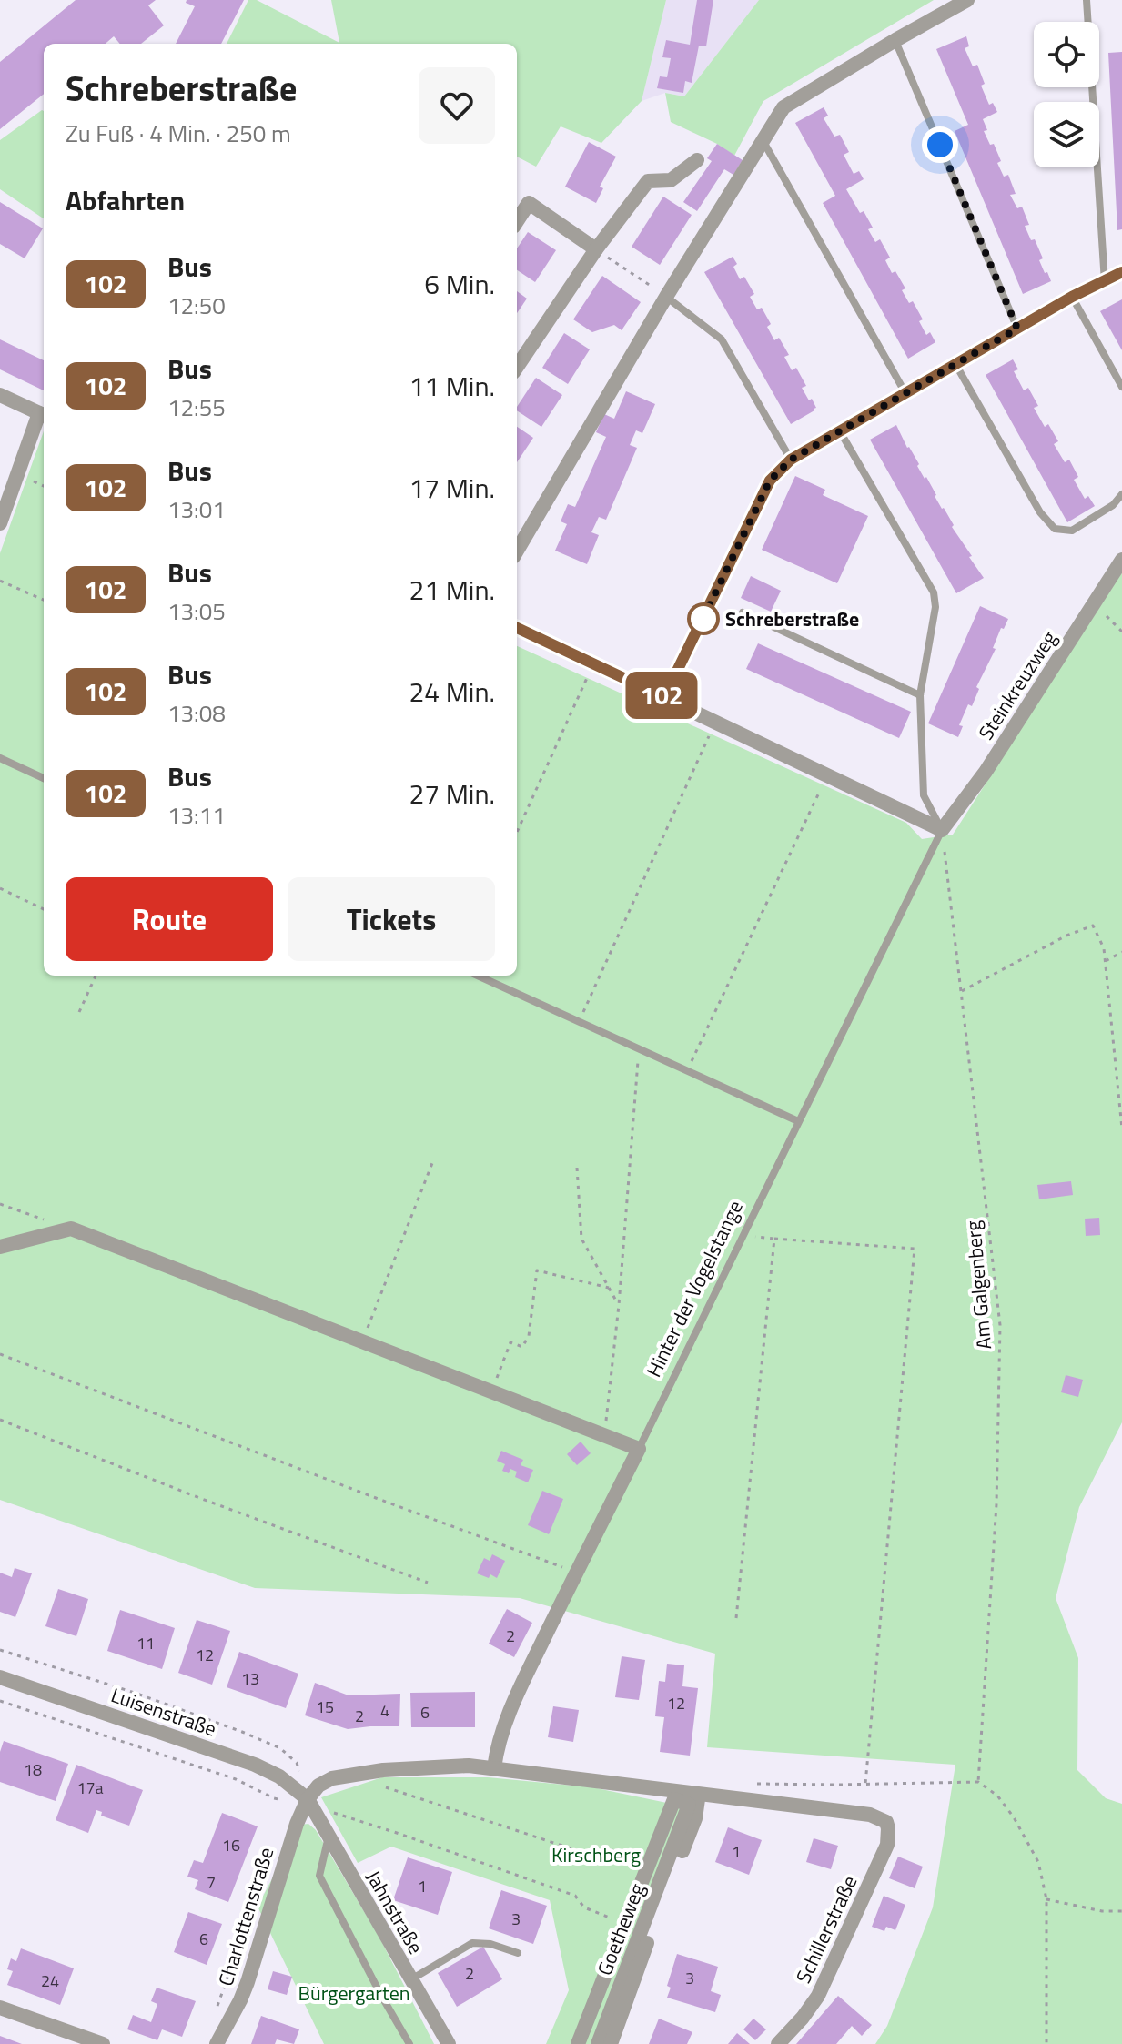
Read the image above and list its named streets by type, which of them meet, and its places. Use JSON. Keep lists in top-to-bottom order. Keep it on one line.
{"streets":{"street":["Steinkreuzweg","Hinter der Vogelstange","Luisenstraße","Jahnstraße","Charlottenstraße","Goetheweg","Schillerstraße"],"path":["Am Galgenberg"]},"crossings":[["Steinkreuzweg","Am Galgenberg"],["Steinkreuzweg","Hinter der Vogelstange"],["Am Galgenberg","Hinter der Vogelstange"],["Luisenstraße","Jahnstraße"],["Luisenstraße","Charlottenstraße"],["Jahnstraße","Charlottenstraße"]],"parks":["Kirschberg","Bürgergarten"],"places":["Schreberstraße"],"lines":["bus line 102"],"house_numbers":["2","11","12","13","12","15","4","6","2","18","17a","16","1","7","1","3","6","2","3","24"],"page":{"on_map":"102","heading":[["Schreberstraße","Zu Fuß · 4 Min. · 250 m"],"Abfahrten"],"list":[{"mark":"102","name":"Bus","note":"12:50","value":"6 Min."},{"mark":"102","name":"Bus","note":"12:55","value":"11 Min."},{"mark":"102","name":"Bus","note":"13:01","value":"17 Min."},{"mark":"102","name":"Bus","note":"13:05","value":"21 Min."},{"mark":"102","name":"Bus","note":"13:08","value":"24 Min."},{"mark":"102","name":"Bus","note":"13:11","value":"27 Min."}],"buttons":["Route","Tickets"]}}
